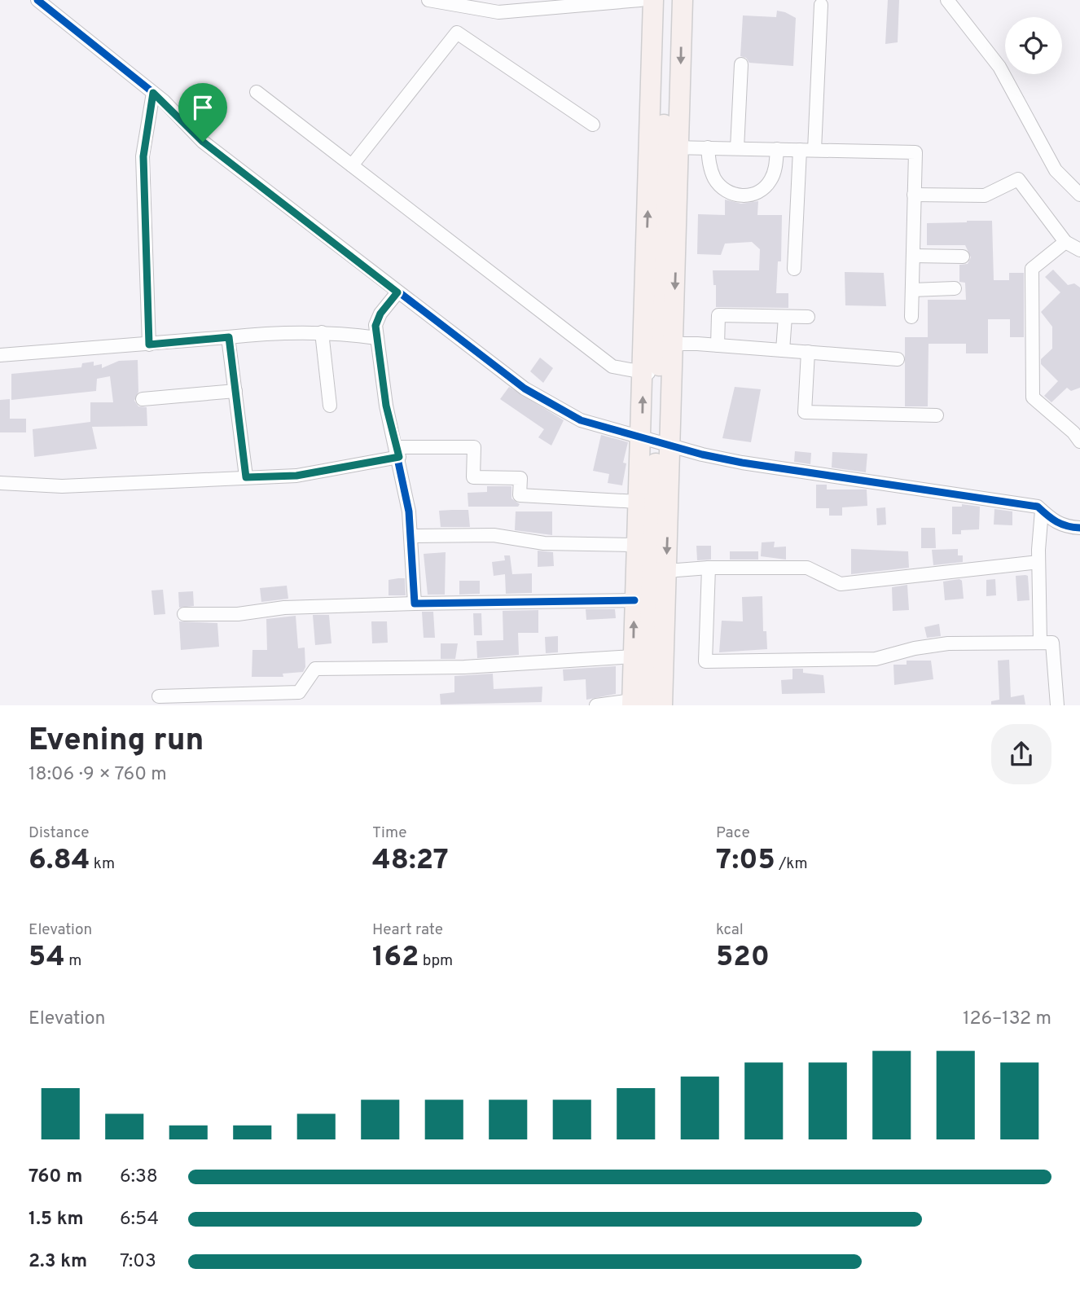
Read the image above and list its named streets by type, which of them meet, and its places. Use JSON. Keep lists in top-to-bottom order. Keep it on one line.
{"page":{"heading":["Evening run","18:06 · 9 × 760 m"],"stats":[["Distance","6.84 km"],["Time","48:27"],["Pace","7:05 /km"],["Elevation","54 m"],["Heart rate","162 bpm"],["kcal","520"]],"chart":["Elevation","126–132 m"],"list":[{"name":"760 m","note":"6:38"},{"name":"1.5 km","note":"6:54"},{"name":"2.3 km","note":"7:03"}]}}
